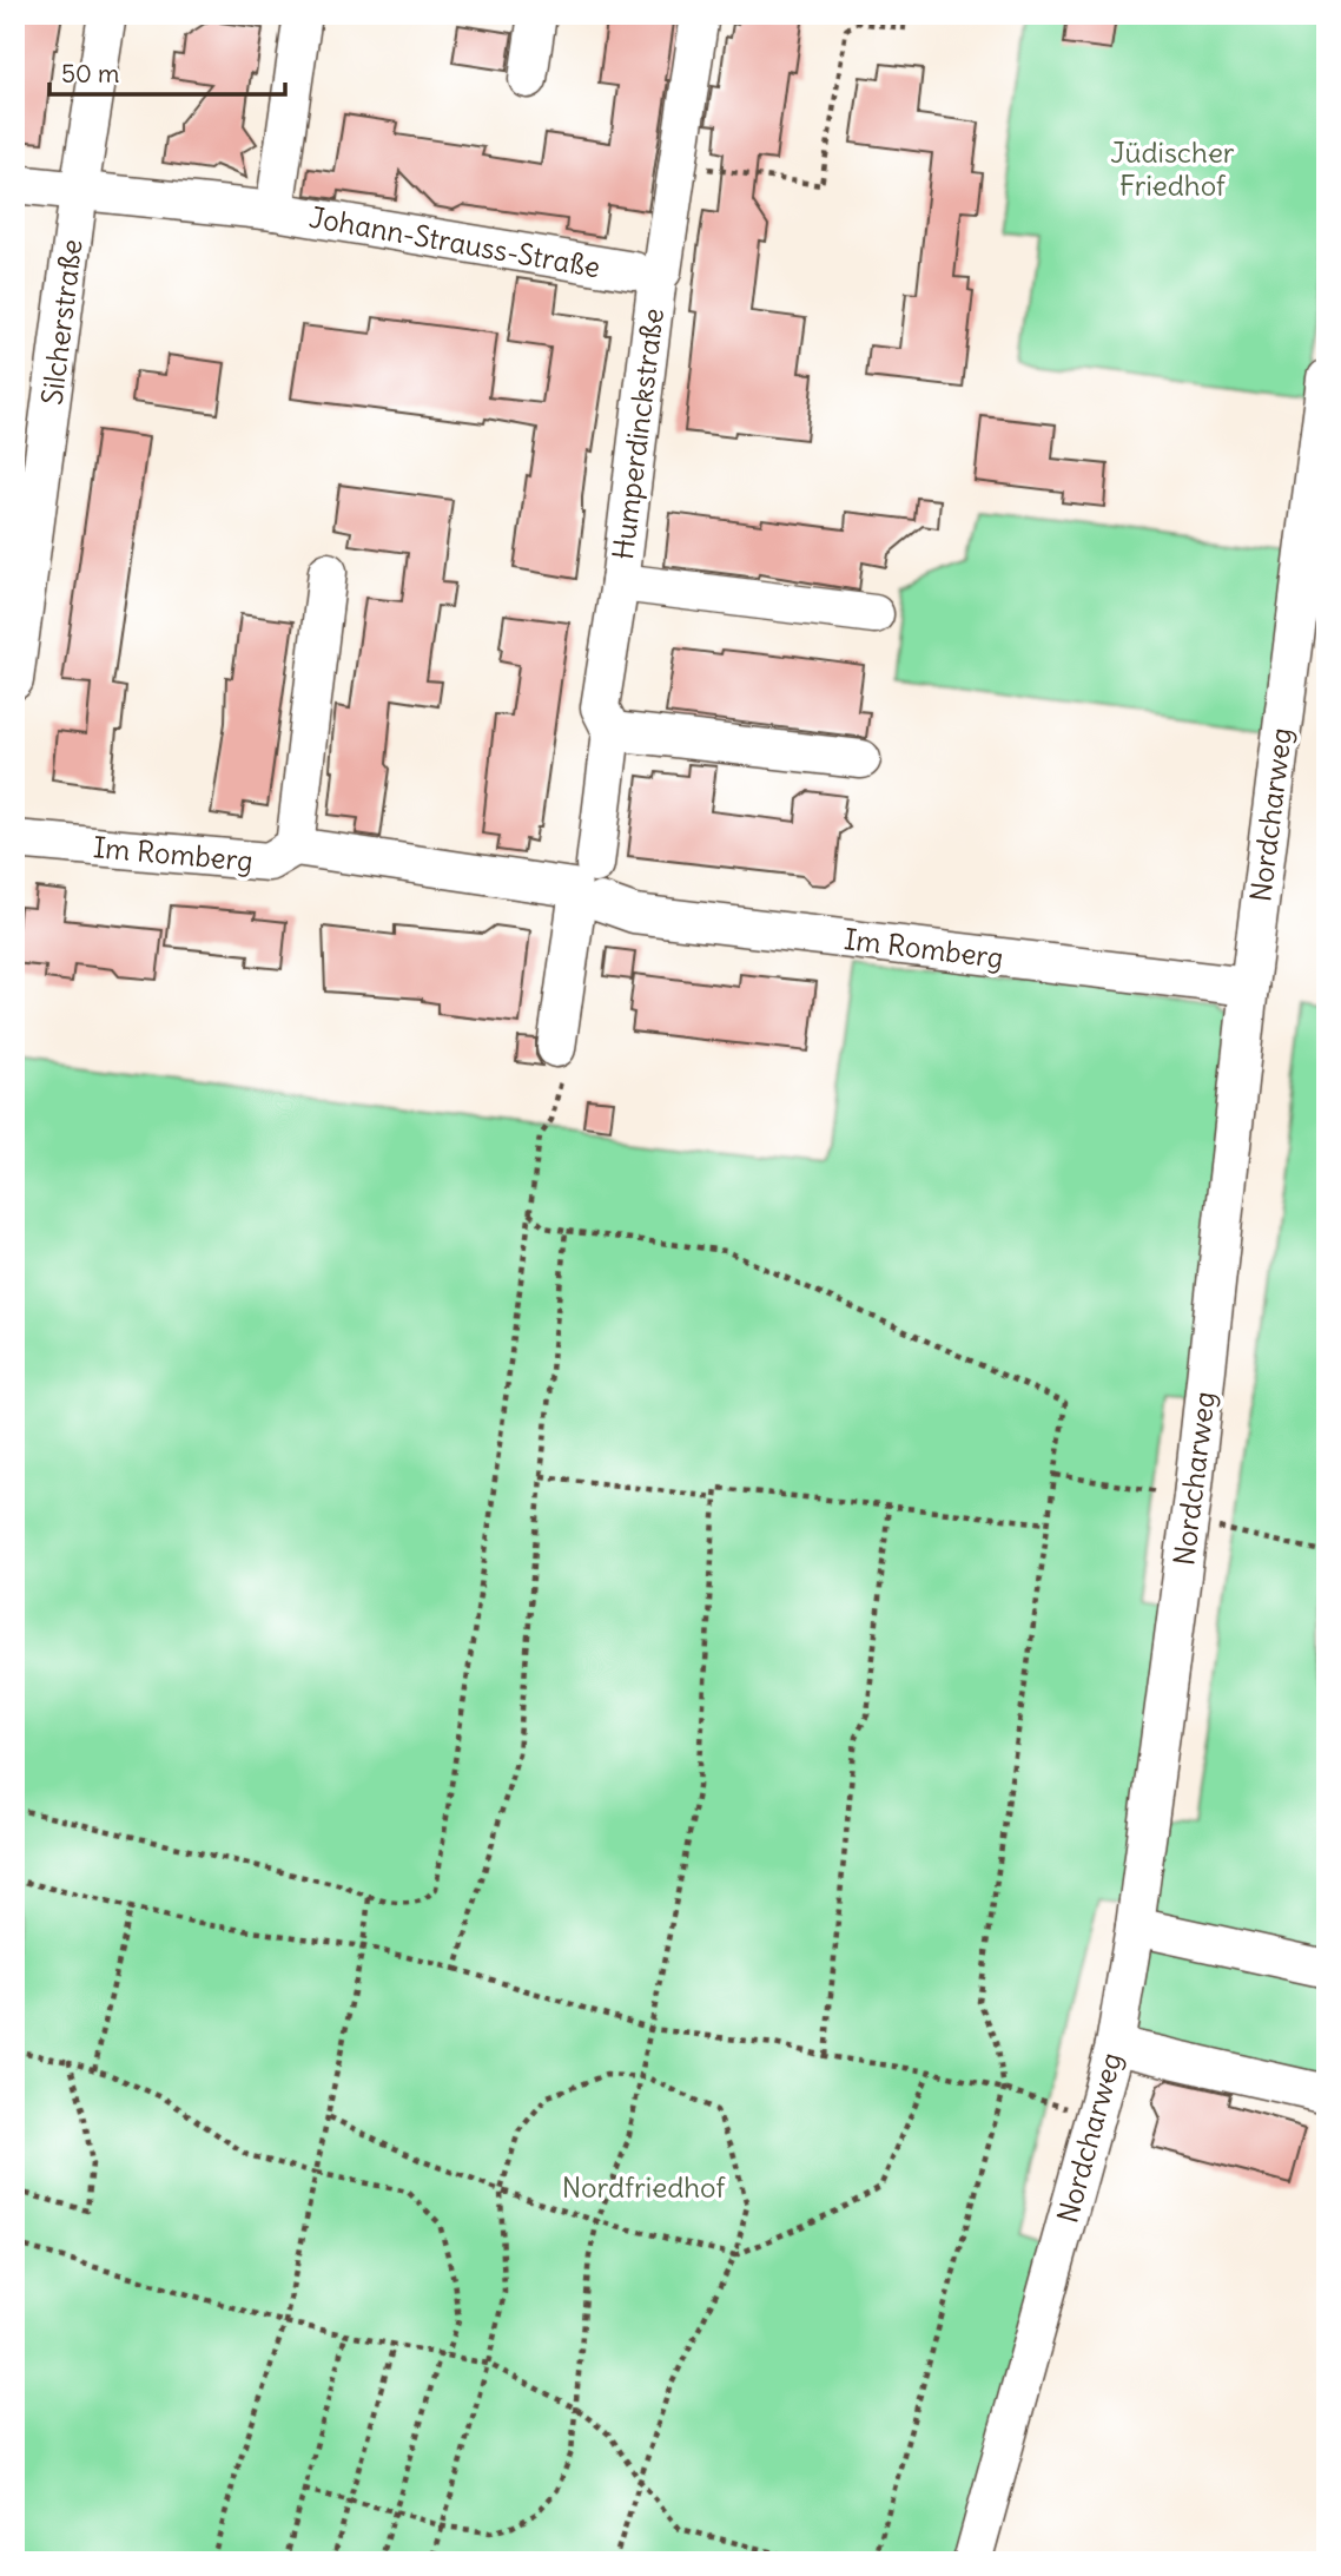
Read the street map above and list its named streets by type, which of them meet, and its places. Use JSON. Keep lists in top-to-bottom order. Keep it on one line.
{"streets":{"street":["Johann-Strauss-Straße","Silcherstraße","Humperdinckstraße","Nordcharweg","Im Romberg"]},"crossings":[["Johann-Strauss-Straße","Silcherstraße"],["Johann-Strauss-Straße","Humperdinckstraße"],["Humperdinckstraße","Im Romberg"],["Nordcharweg","Im Romberg"]],"parks":["Jüdischer Friedhof","Nordfriedhof"],"scale_bar":"50 m"}
